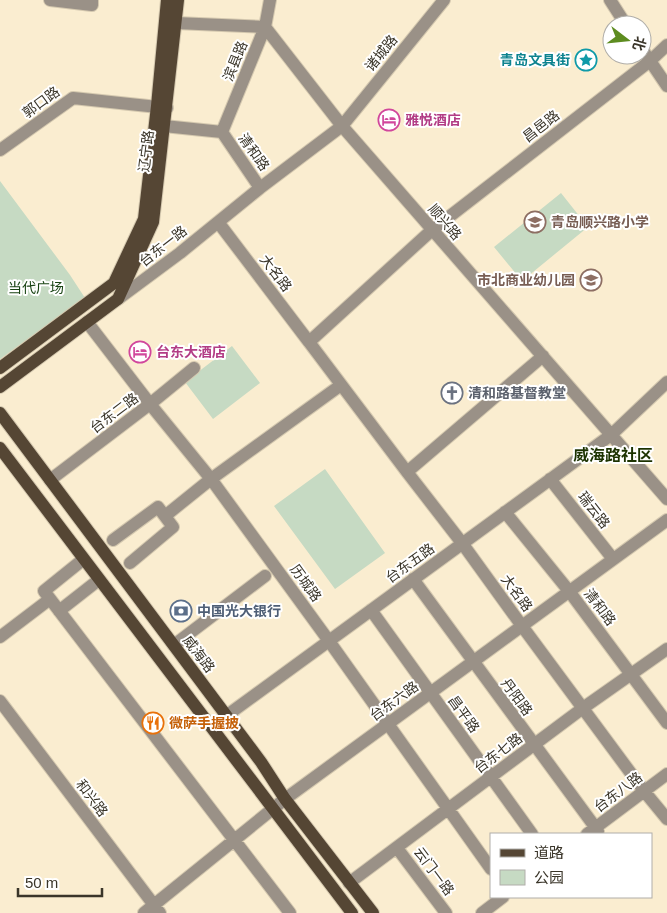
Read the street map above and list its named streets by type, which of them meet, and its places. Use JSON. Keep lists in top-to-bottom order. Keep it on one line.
{"streets":{"main road":["辽宁路","台东一路","威海路"],"street":["诸城路","滨县路","郭口路","昌邑路","清和路","顺兴路","大名路","台东二路","瑞云路","台东五路","历城路","丹阳路","台东六路","昌平路","台东七路","台东八路","和兴路","云门一路"]},"crossings":[["诸城路","顺兴路"],["诸城路","台东一路"],["滨县路","清和路"],["滨县路","顺兴路"],["郭口路","辽宁路"],["昌邑路","顺兴路"],["昌邑路","大名路"],["辽宁路","清和路"],["辽宁路","台东一路"],["清和路","台东一路"],["清和路","台东五路"],["清和路","台东六路"],["清和路","台东七路"],["顺兴路","台东一路"],["顺兴路","台东五路"],["台东一路","大名路"],["台东一路","历城路"],["大名路","台东五路"],["大名路","台东六路"],["大名路","台东七路"],["大名路","台东八路"],["台东二路","历城路"],["台东二路","威海路"],["瑞云路","台东五路"],["瑞云路","台东六路"],["台东五路","历城路"],["台东五路","威海路"],["台东五路","丹阳路"],["台东五路","昌平路"],["历城路","台东六路"],["历城路","台东七路"],["威海路","台东六路"],["威海路","台东七路"],["丹阳路","台东六路"],["丹阳路","台东七路"],["丹阳路","台东八路"],["台东六路","昌平路"],["台东六路","和兴路"],["昌平路","台东七路"],["台东七路","云门一路"]],"districts":["威海路社区"],"parks":["当代广场"],"places":{"place":["青岛文具街"],"hotel":["雅悦酒店","台东大酒店"],"school or university":["青岛顺兴路小学","市北商业幼儿园"],"church":["清和路基督教堂"],"bank":["中国光大银行"],"restaurant":["微萨手握披"]},"legend":["道路","公园"],"scale_bar":"50 m","north":"right"}
